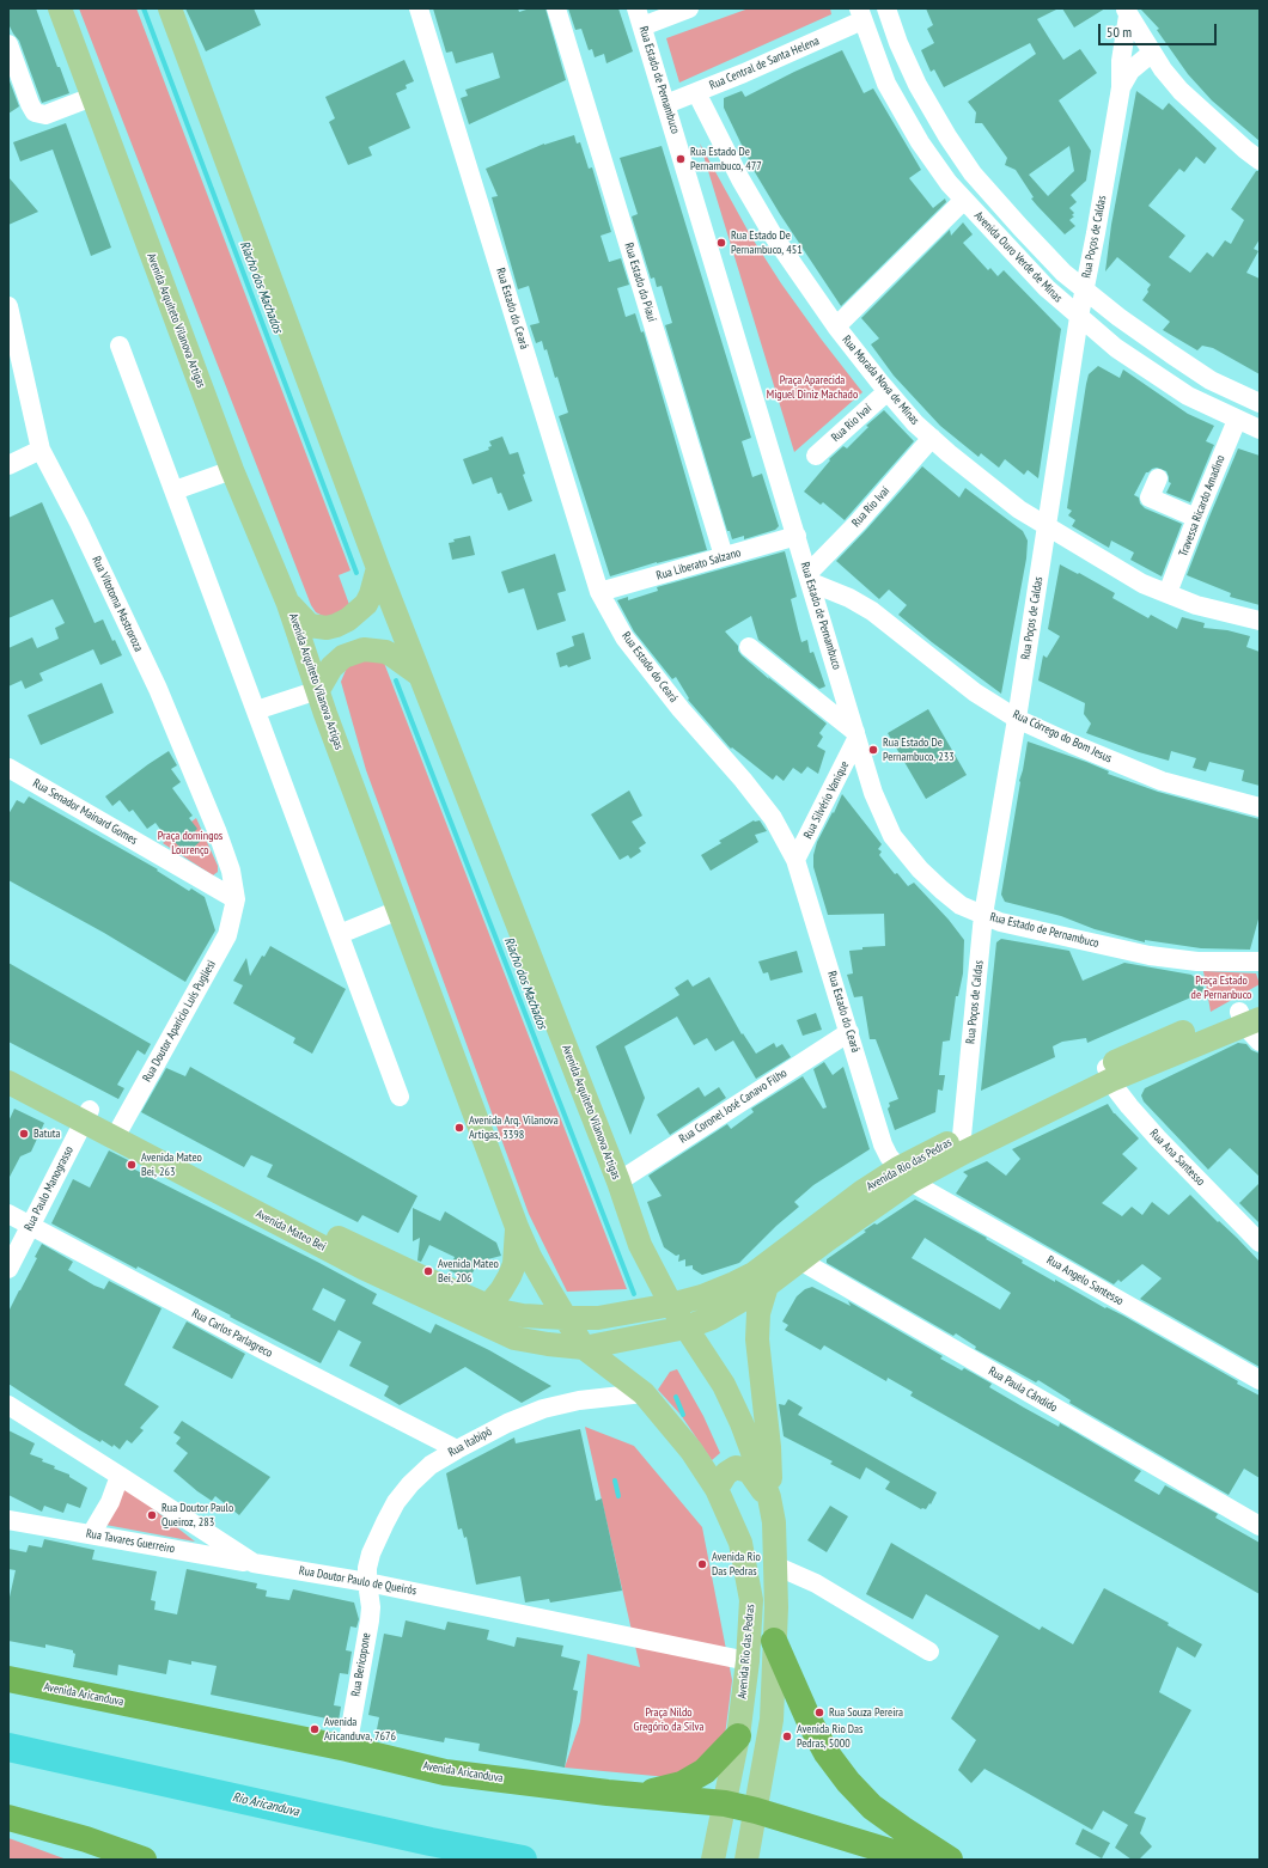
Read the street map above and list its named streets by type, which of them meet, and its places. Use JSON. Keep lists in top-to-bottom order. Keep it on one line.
{"streets":{"highway":["Avenida Aricanduva"],"main road":["Avenida Arquiteto Vilanova Artigas","Avenida Rio das Pedras","Avenida Mateo Bei"],"street":["Rua Central de Santa Helena","Rua Estado de Pernambuco","Rua Poços de Caldas","Avenida Ouro Verde de Minas","Rua Estado do Piauí","Rua Estado do Ceará","Rua Morada Nova de Minas","Rua Rio Ivaí","Travessa Ricardo Amadino","Rua Rio Ivai","Rua Liberato Salzano","Rua Vitotoma Mastroroza","Rua Córrego do Bom Jesus","Rua Silvério Vanique","Rua Senador Mainard Gomes","Rua Doutor Aparício Luís Pugliesi","Rua Coronel José Canavo Filho","Rua Ana Santesso","Rua Paulo Manograsso","Rua Angelo Santesso","Rua Carlos Parlagreco","Rua Paula Cândido","Rua Itabipó","Rua Tavares Guerreiro","Rua Doutor Paulo de Queirós","Rua Bericopone"]},"crossings":[["Rua Central de Santa Helena","Rua Estado de Pernambuco"],["Rua Central de Santa Helena","Avenida Ouro Verde de Minas"],["Rua Central de Santa Helena","Rua Morada Nova de Minas"],["Rua Estado de Pernambuco","Rua Poços de Caldas"],["Rua Estado de Pernambuco","Rua Rio Ivai"],["Rua Estado de Pernambuco","Rua Liberato Salzano"],["Rua Estado de Pernambuco","Rua Córrego do Bom Jesus"],["Rua Estado de Pernambuco","Rua Silvério Vanique"],["Rua Poços de Caldas","Avenida Ouro Verde de Minas"],["Rua Poços de Caldas","Rua Morada Nova de Minas"],["Rua Poços de Caldas","Rua Córrego do Bom Jesus"],["Rua Poços de Caldas","Avenida Rio das Pedras"],["Avenida Ouro Verde de Minas","Travessa Ricardo Amadino"],["Rua Estado do Piauí","Rua Liberato Salzano"],["Rua Estado do Ceará","Rua Liberato Salzano"],["Rua Estado do Ceará","Rua Silvério Vanique"],["Rua Estado do Ceará","Rua Coronel José Canavo Filho"],["Rua Estado do Ceará","Avenida Rio das Pedras"],["Rua Estado do Ceará","Rua Angelo Santesso"],["Avenida Arquiteto Vilanova Artigas","Rua Coronel José Canavo Filho"],["Avenida Arquiteto Vilanova Artigas","Avenida Rio das Pedras"],["Avenida Arquiteto Vilanova Artigas","Avenida Mateo Bei"],["Rua Morada Nova de Minas","Rua Rio Ivaí"],["Rua Morada Nova de Minas","Travessa Ricardo Amadino"],["Rua Morada Nova de Minas","Rua Rio Ivai"],["Rua Rio Ivai","Rua Córrego do Bom Jesus"],["Rua Vitotoma Mastroroza","Rua Senador Mainard Gomes"],["Rua Vitotoma Mastroroza","Rua Doutor Aparício Luís Pugliesi"],["Rua Senador Mainard Gomes","Rua Doutor Aparício Luís Pugliesi"],["Rua Doutor Aparício Luís Pugliesi","Avenida Mateo Bei"],["Rua Ana Santesso","Avenida Rio das Pedras"],["Avenida Rio das Pedras","Avenida Mateo Bei"],["Avenida Rio das Pedras","Rua Angelo Santesso"],["Avenida Rio das Pedras","Rua Paula Cândido"],["Avenida Rio das Pedras","Rua Itabipó"],["Avenida Rio das Pedras","Rua Doutor Paulo de Queirós"],["Avenida Rio das Pedras","Avenida Aricanduva"],["Rua Paulo Manograsso","Avenida Mateo Bei"],["Rua Paulo Manograsso","Rua Carlos Parlagreco"],["Rua Carlos Parlagreco","Rua Itabipó"],["Rua Itabipó","Rua Doutor Paulo de Queirós"],["Rua Itabipó","Rua Bericopone"],["Rua Tavares Guerreiro","Rua Doutor Paulo de Queirós"],["Rua Doutor Paulo de Queirós","Rua Bericopone"],["Rua Bericopone","Avenida Aricanduva"]],"water":["Riacho dos Machados","Rio Aricanduva"],"parks":["Praça Aparecida Miguel Diniz Machado","Praça domingos Lourenço","Praça Estado de Pernanbuco","Praça Nildo Gregório da Silva"],"places":["Rua Estado De Pernambuco, 477","Rua Estado De Pernambuco, 451","Rua Estado De Pernambuco, 233","Avenida Arq. Vilanova Artigas, 3398","Batuta","Avenida Mateo Bei, 263","Avenida Mateo Bei, 206","Rua Doutor Paulo Queiroz, 283","Avenida Rio Das Pedras","Rua Souza Pereira","Avenida Aricanduva, 7676","Avenida Rio Das Pedras, 5000"],"scale_bar":"50 m"}
